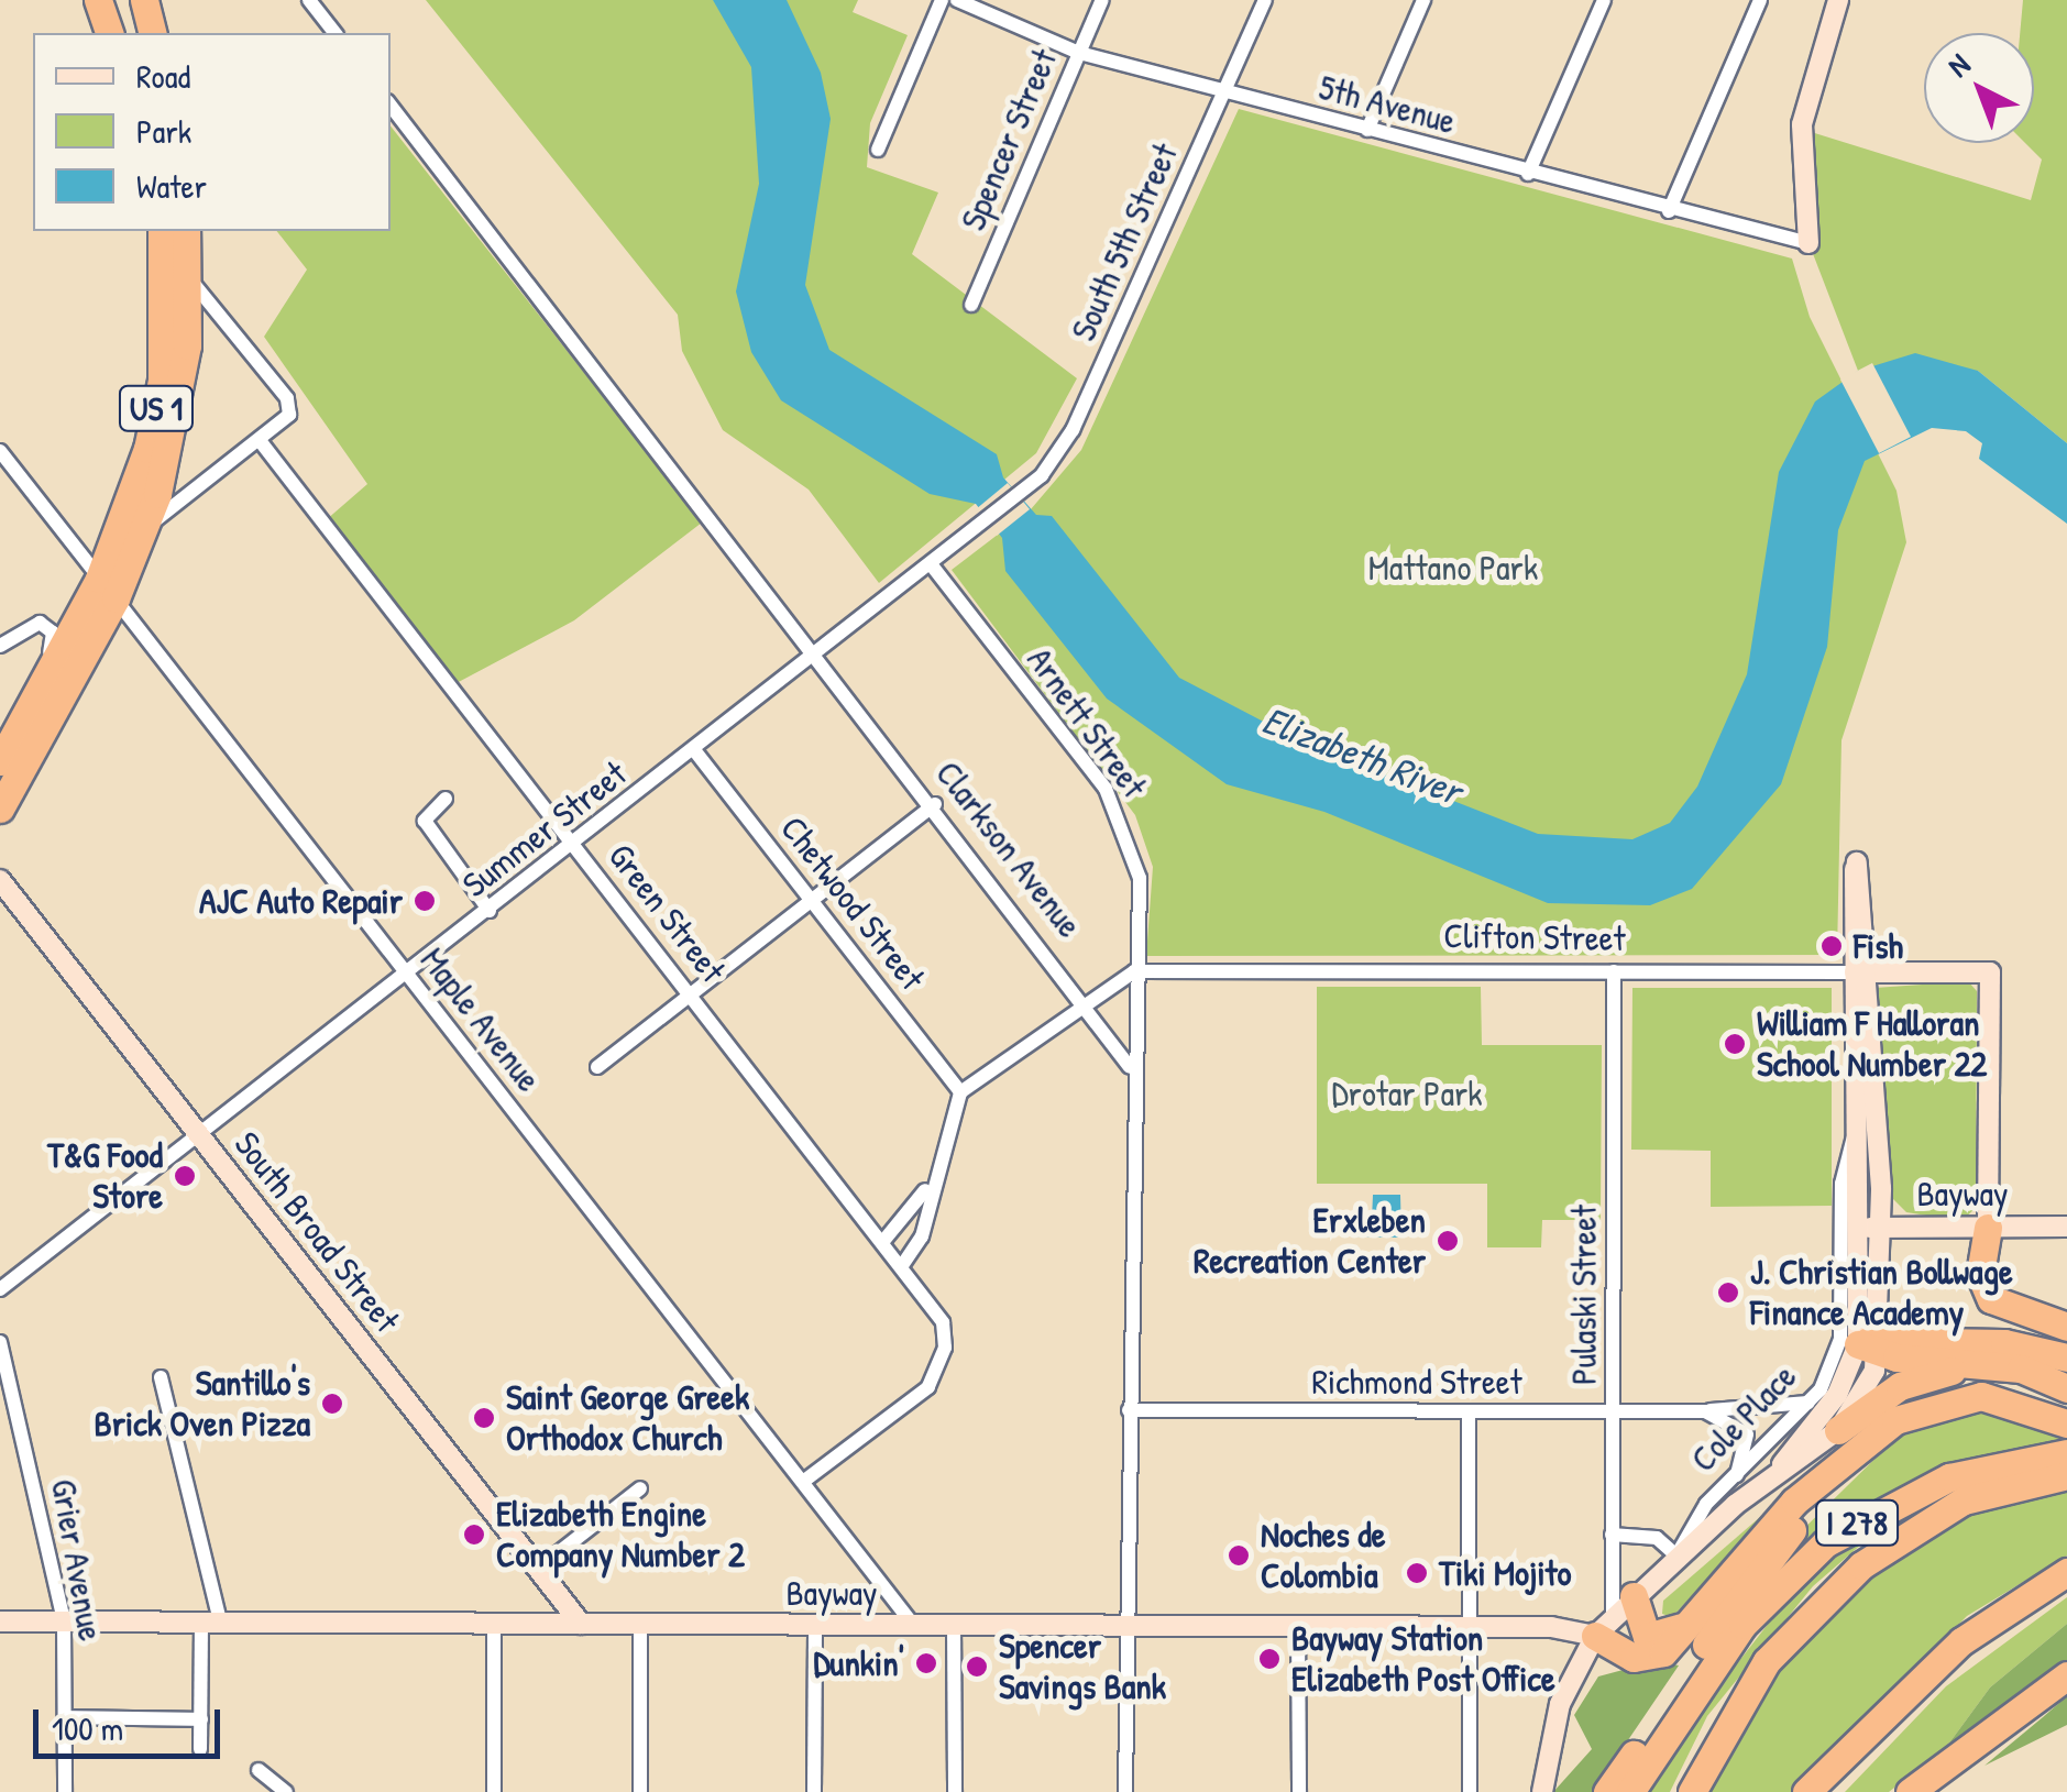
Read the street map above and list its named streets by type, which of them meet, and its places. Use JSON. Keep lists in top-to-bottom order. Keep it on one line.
{"streets":{"highway":["US 1","I 278"],"street":["5th Avenue","Spencer Street","South 5th Street","Arnett Street","Summer Street","Clarkson Avenue","Chetwood Street","Green Street","Clifton Street","Maple Avenue","Bayway","South Broad Street","Pulaski Street","Richmond Street","Cole Place","Grier Avenue"]},"crossings":[["5th Avenue","Spencer Street"],["5th Avenue","South 5th Street"],["South 5th Street","Summer Street"],["US 1","Maple Avenue"],["Arnett Street","Summer Street"],["Arnett Street","Clarkson Avenue"],["Arnett Street","Clifton Street"],["Summer Street","Clarkson Avenue"],["Summer Street","Chetwood Street"],["Summer Street","Green Street"],["Summer Street","Maple Avenue"],["Summer Street","South Broad Street"],["Clarkson Avenue","Clifton Street"],["Chetwood Street","Clifton Street"],["Green Street","Maple Avenue"],["Clifton Street","Bayway"],["Clifton Street","Pulaski Street"],["Clifton Street","Cole Place"],["Maple Avenue","Bayway"],["Bayway","South Broad Street"],["Bayway","Pulaski Street"],["Bayway","Cole Place"],["Bayway","Grier Avenue"],["Pulaski Street","Richmond Street"],["Richmond Street","Cole Place"]],"water":["Elizabeth River"],"parks":["Mattano Park","Drotar Park"],"places":["AJC Auto Repair","Fish","William F Halloran School Number 22","T&G Food Store","Erxleben Recreation Center","J. Christian Bollwage Finance Academy","Santillo's Brick Oven Pizza","Saint George Greek Orthodox Church","Elizabeth Engine Company Number 2","Noches de Colombia","Tiki Mojito","Bayway Station Elizabeth Post Office","Dunkin'","Spencer Savings Bank"],"legend":["Road","Park","Water"],"scale_bar":"100 m","north":"top left"}
